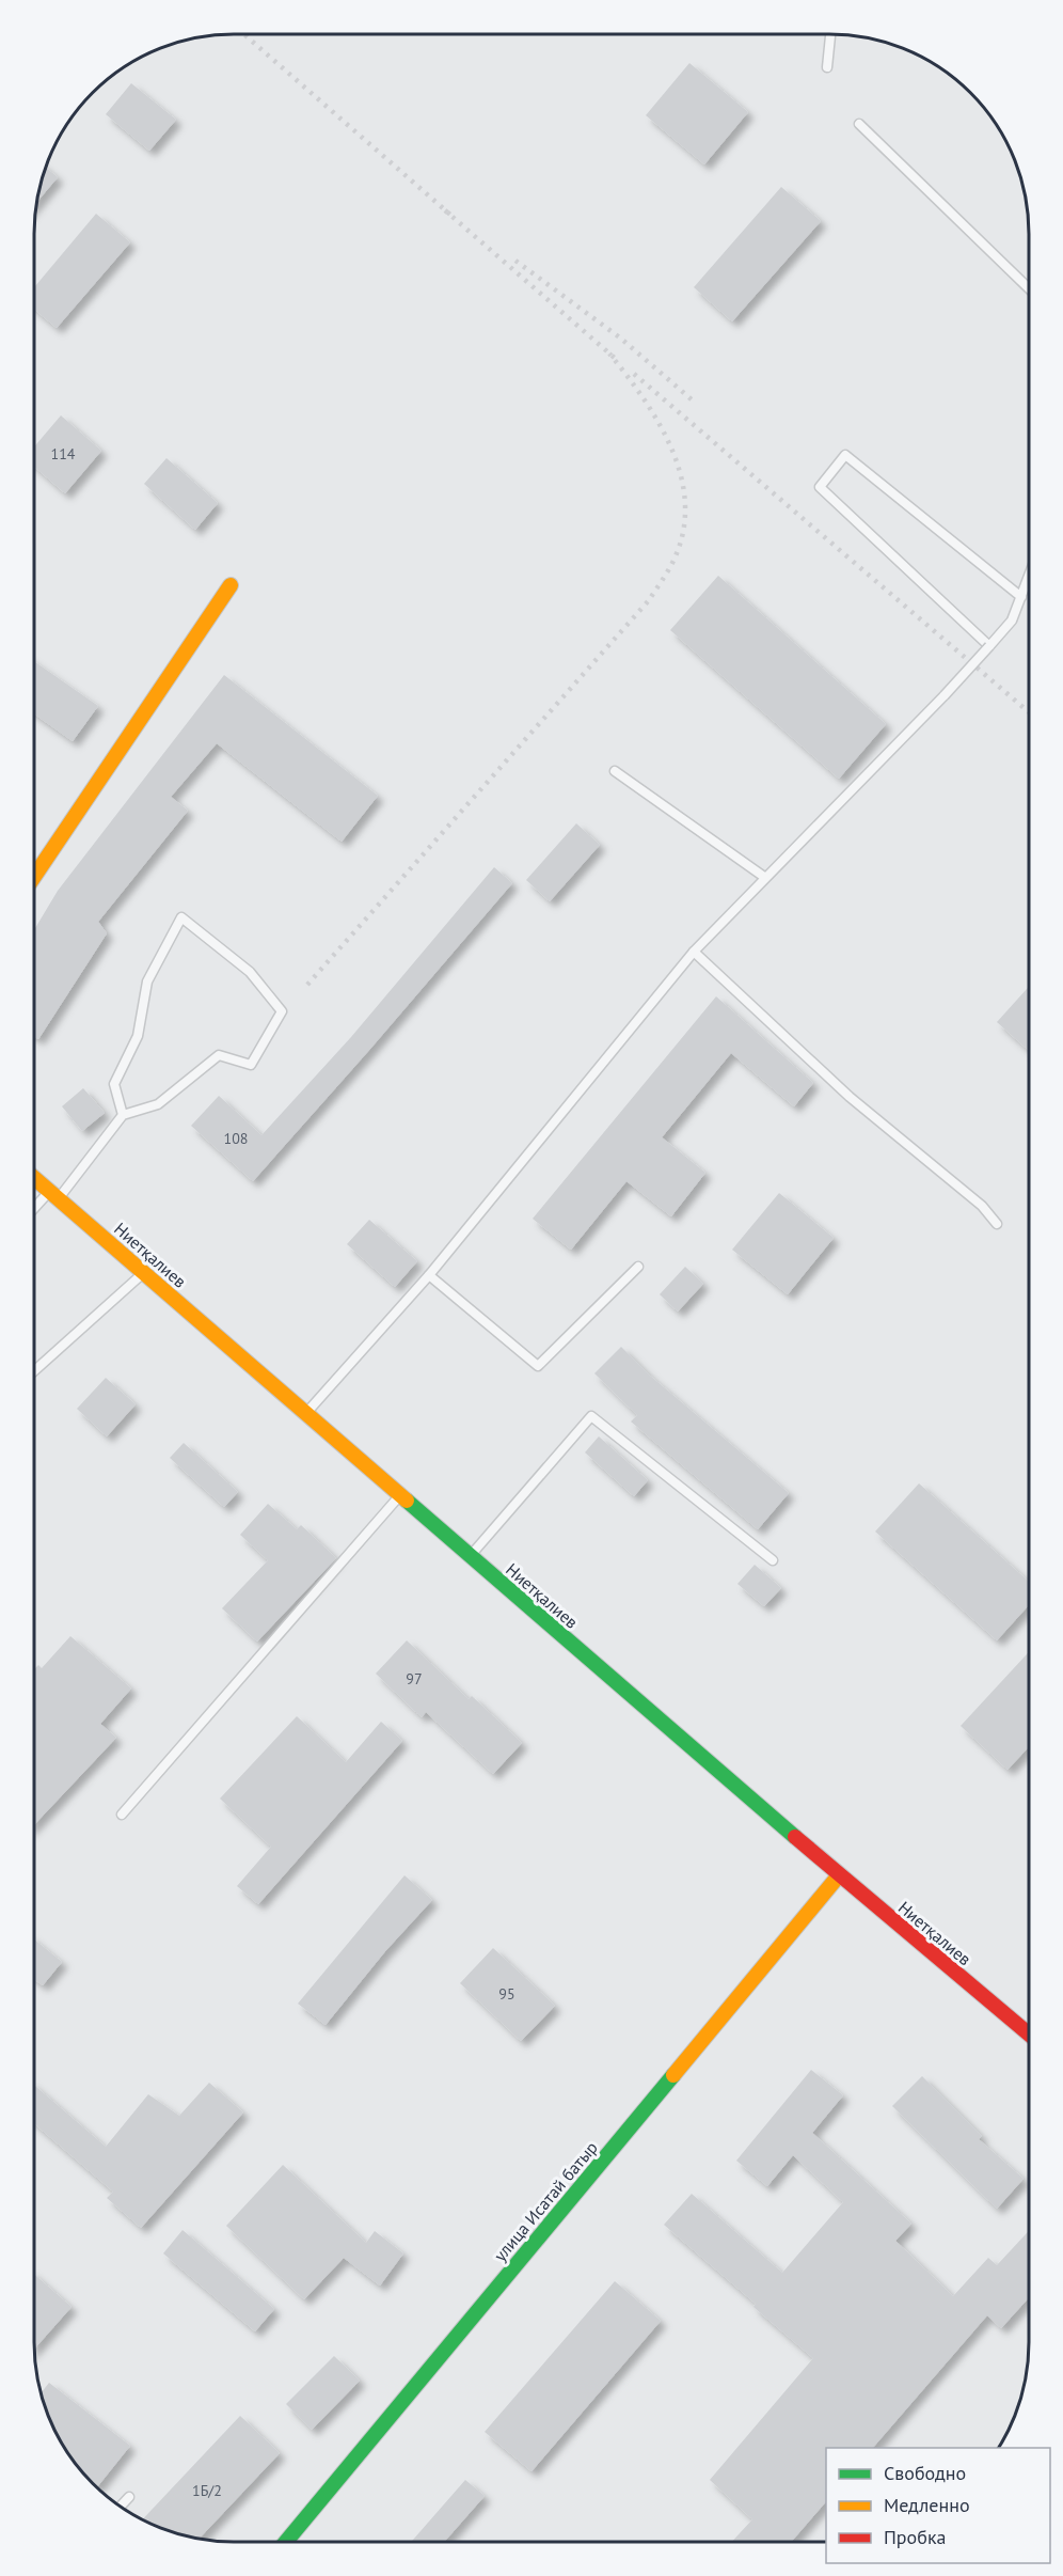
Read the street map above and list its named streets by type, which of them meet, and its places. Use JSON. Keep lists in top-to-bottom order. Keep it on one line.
{"streets":{"street":["Ниетқалиев","улица Исатай батыр"]},"crossings":[["Ниетқалиев","улица Исатай батыр"]],"house_numbers":["114","108","97","95","1Б/2"],"legend":["Свободно","Медленно","Пробка"]}
